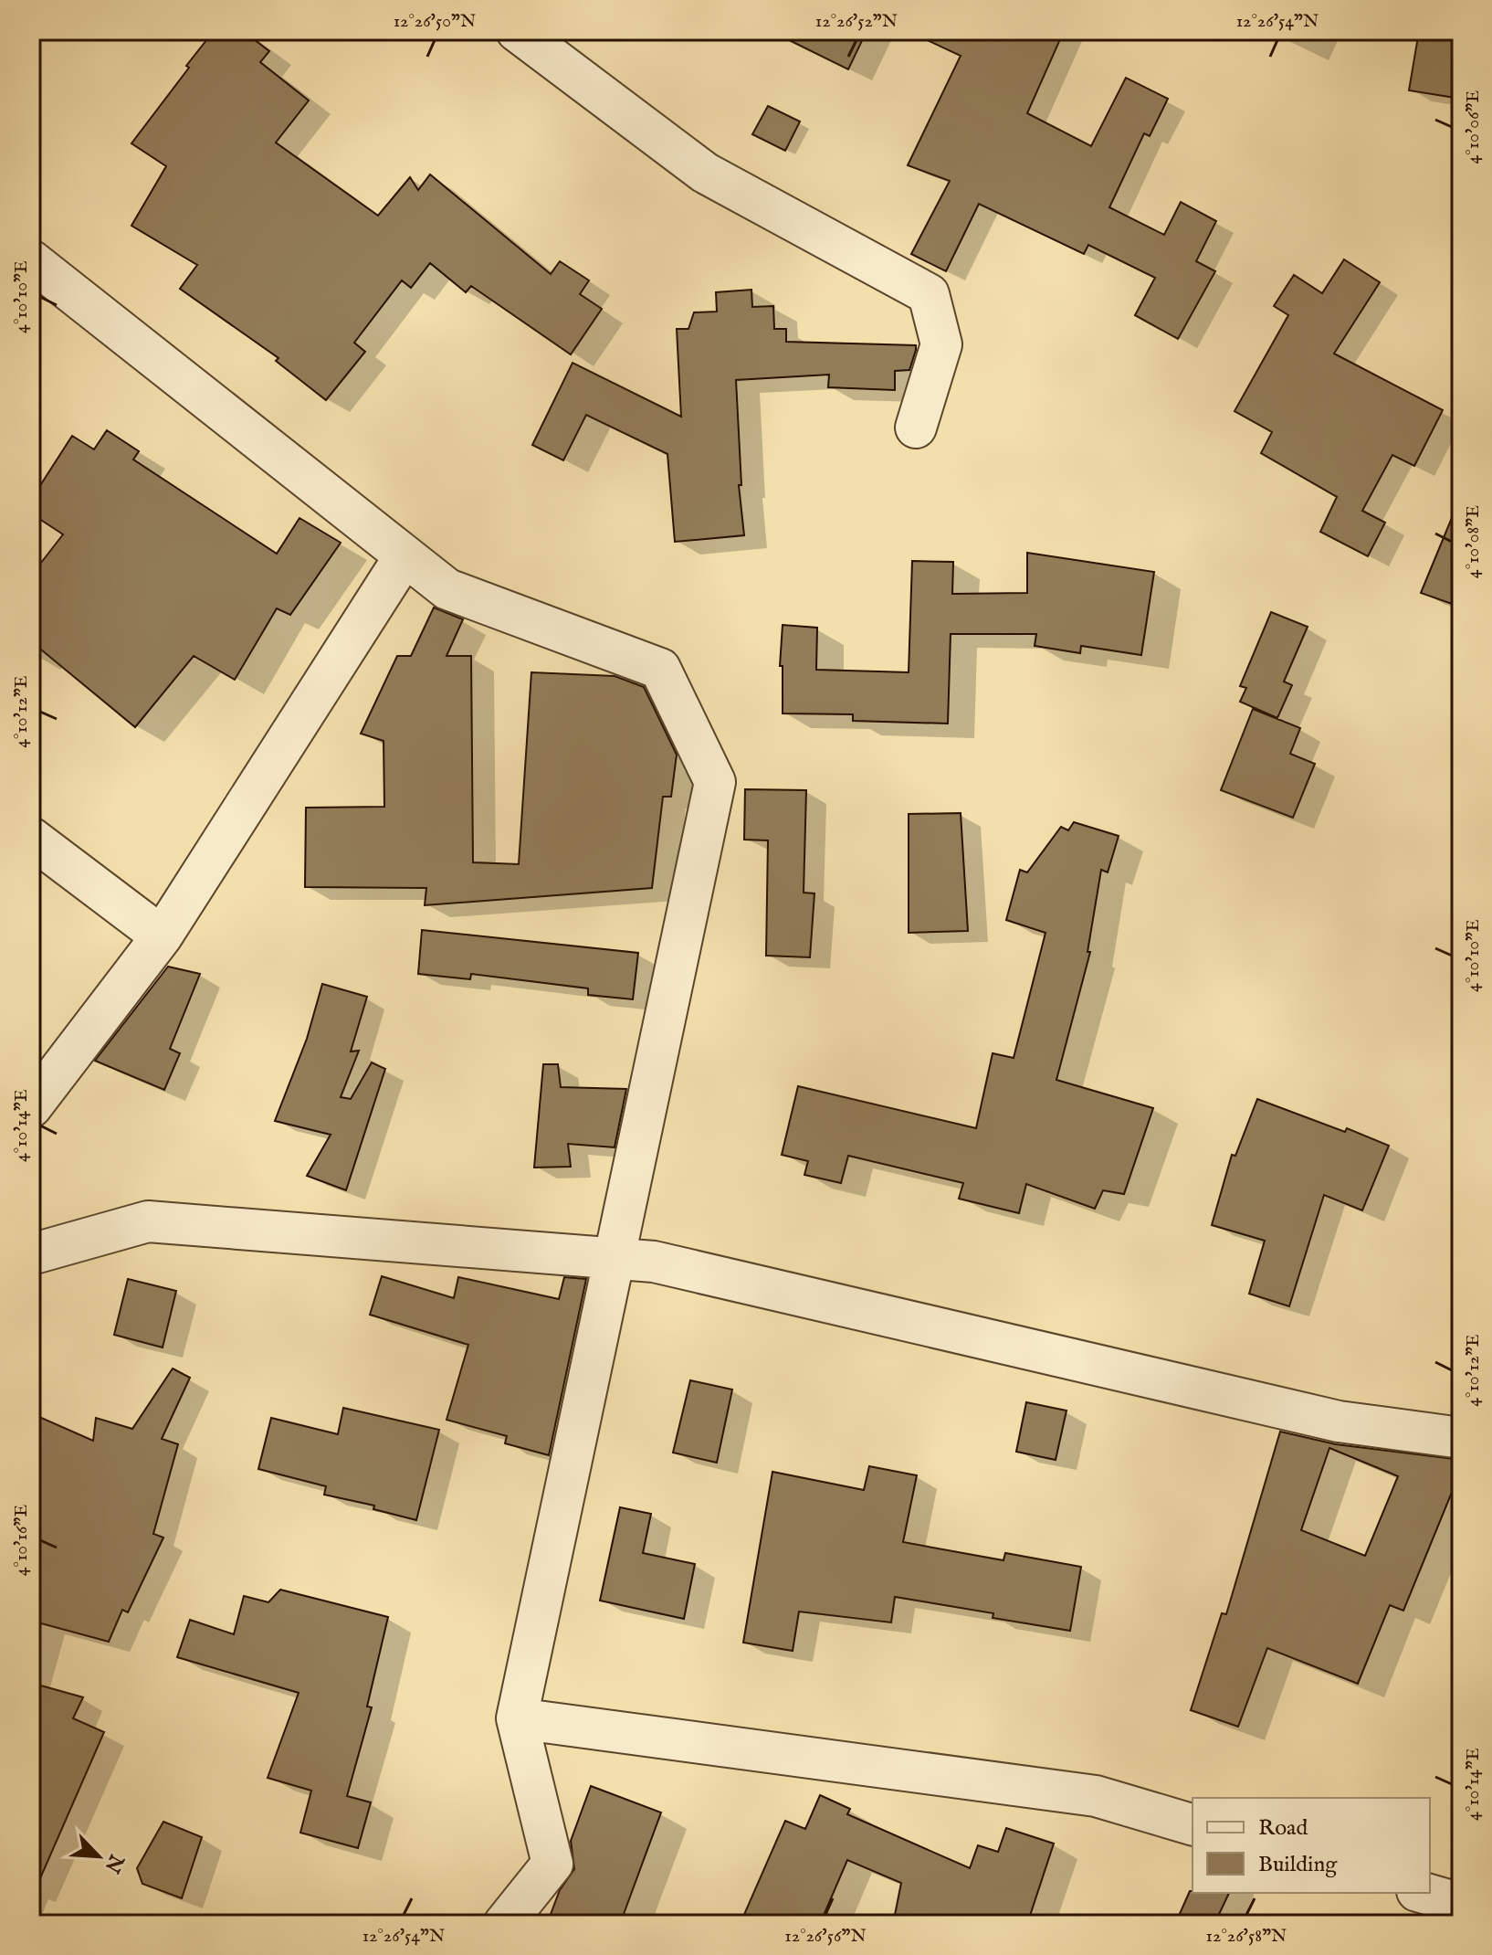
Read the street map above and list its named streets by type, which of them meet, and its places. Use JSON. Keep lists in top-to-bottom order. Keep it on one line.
{"legend":["Road","Building"],"north":"bottom right","coordinates":["12°26'50\"N","12°26'52\"N","12°26'54\"N","4°10'06\"E","4°10'10\"E","4°10'08\"E","4°10'12\"E","4°10'14\"E","4°10'16\"E","12°26'56\"N","12°26'58\"N"]}
